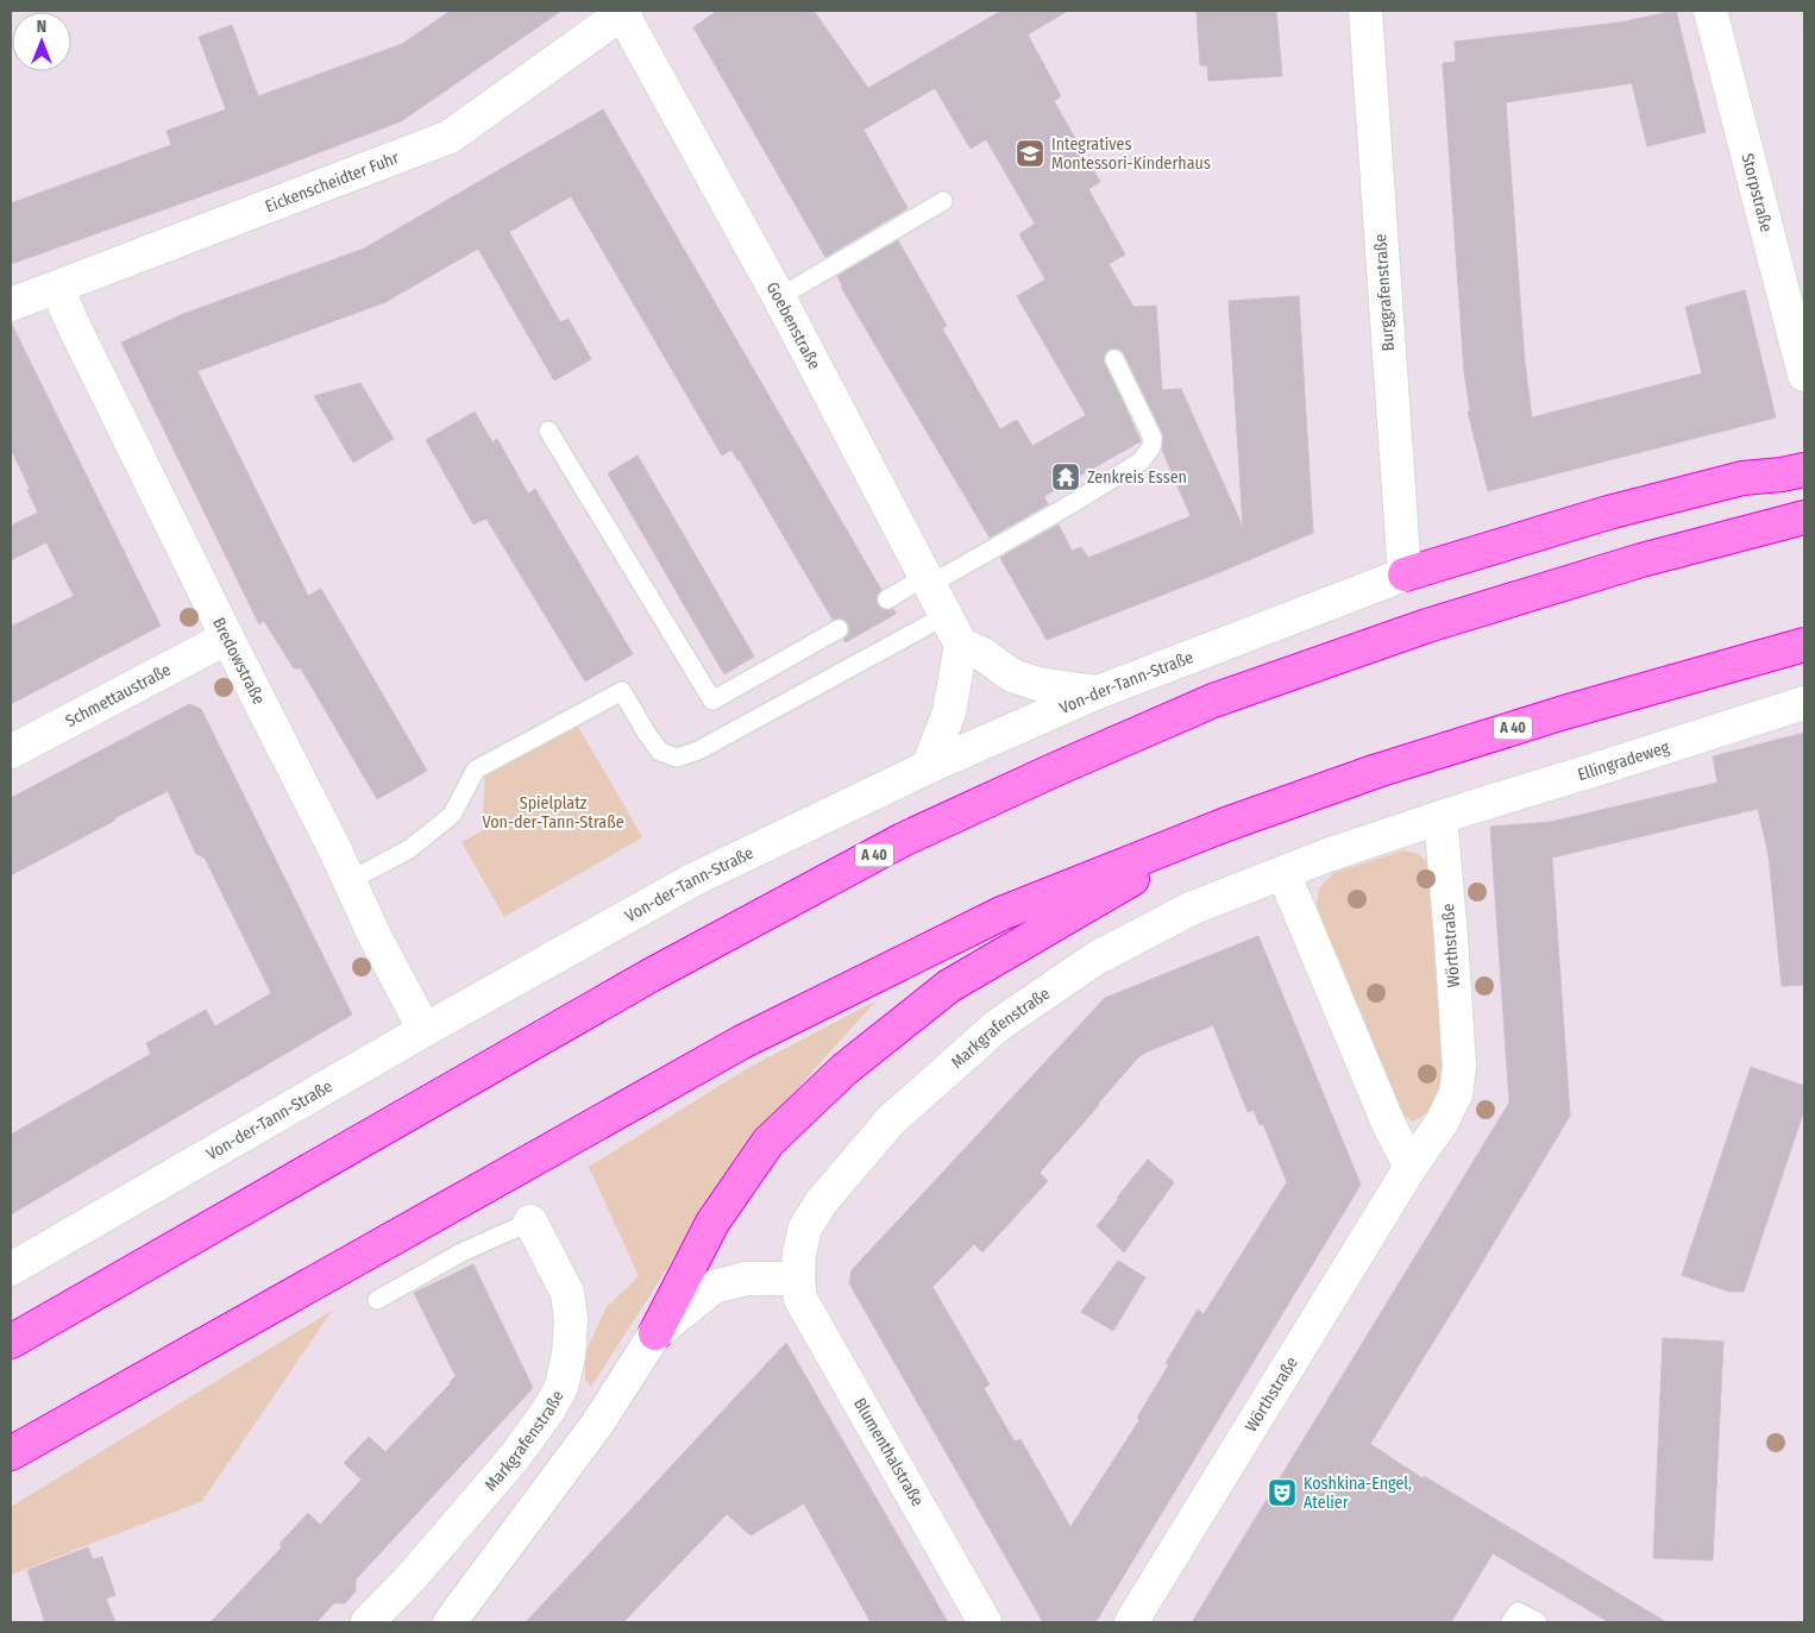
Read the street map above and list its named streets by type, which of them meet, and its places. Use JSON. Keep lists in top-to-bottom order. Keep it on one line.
{"streets":{"highway":["A 40"],"street":["Eickenscheidter Fuhr","Storpstraße","Burggrafenstraße","Goebenstraße","Bredowstraße","Von-der-Tann-Straße","Schmettaustraße","Ellingradeweg","Wörthstraße","Markgrafenstraße","Blumenthalstraße"]},"crossings":[["Eickenscheidter Fuhr","Goebenstraße"],["Eickenscheidter Fuhr","Bredowstraße"],["Burggrafenstraße","Von-der-Tann-Straße"],["Bredowstraße","Von-der-Tann-Straße"],["Bredowstraße","Schmettaustraße"],["Ellingradeweg","Wörthstraße"],["Ellingradeweg","Markgrafenstraße"],["Wörthstraße","Markgrafenstraße"],["Markgrafenstraße","Blumenthalstraße"]],"parks":["Spielplatz Von-der-Tann-Straße"],"places":{"school or university":["Integratives Montessori-Kinderhaus"],"temple":["Zenkreis Essen"],"theatre":["Koshkina-Engel, Atelier"]},"north":"top"}
